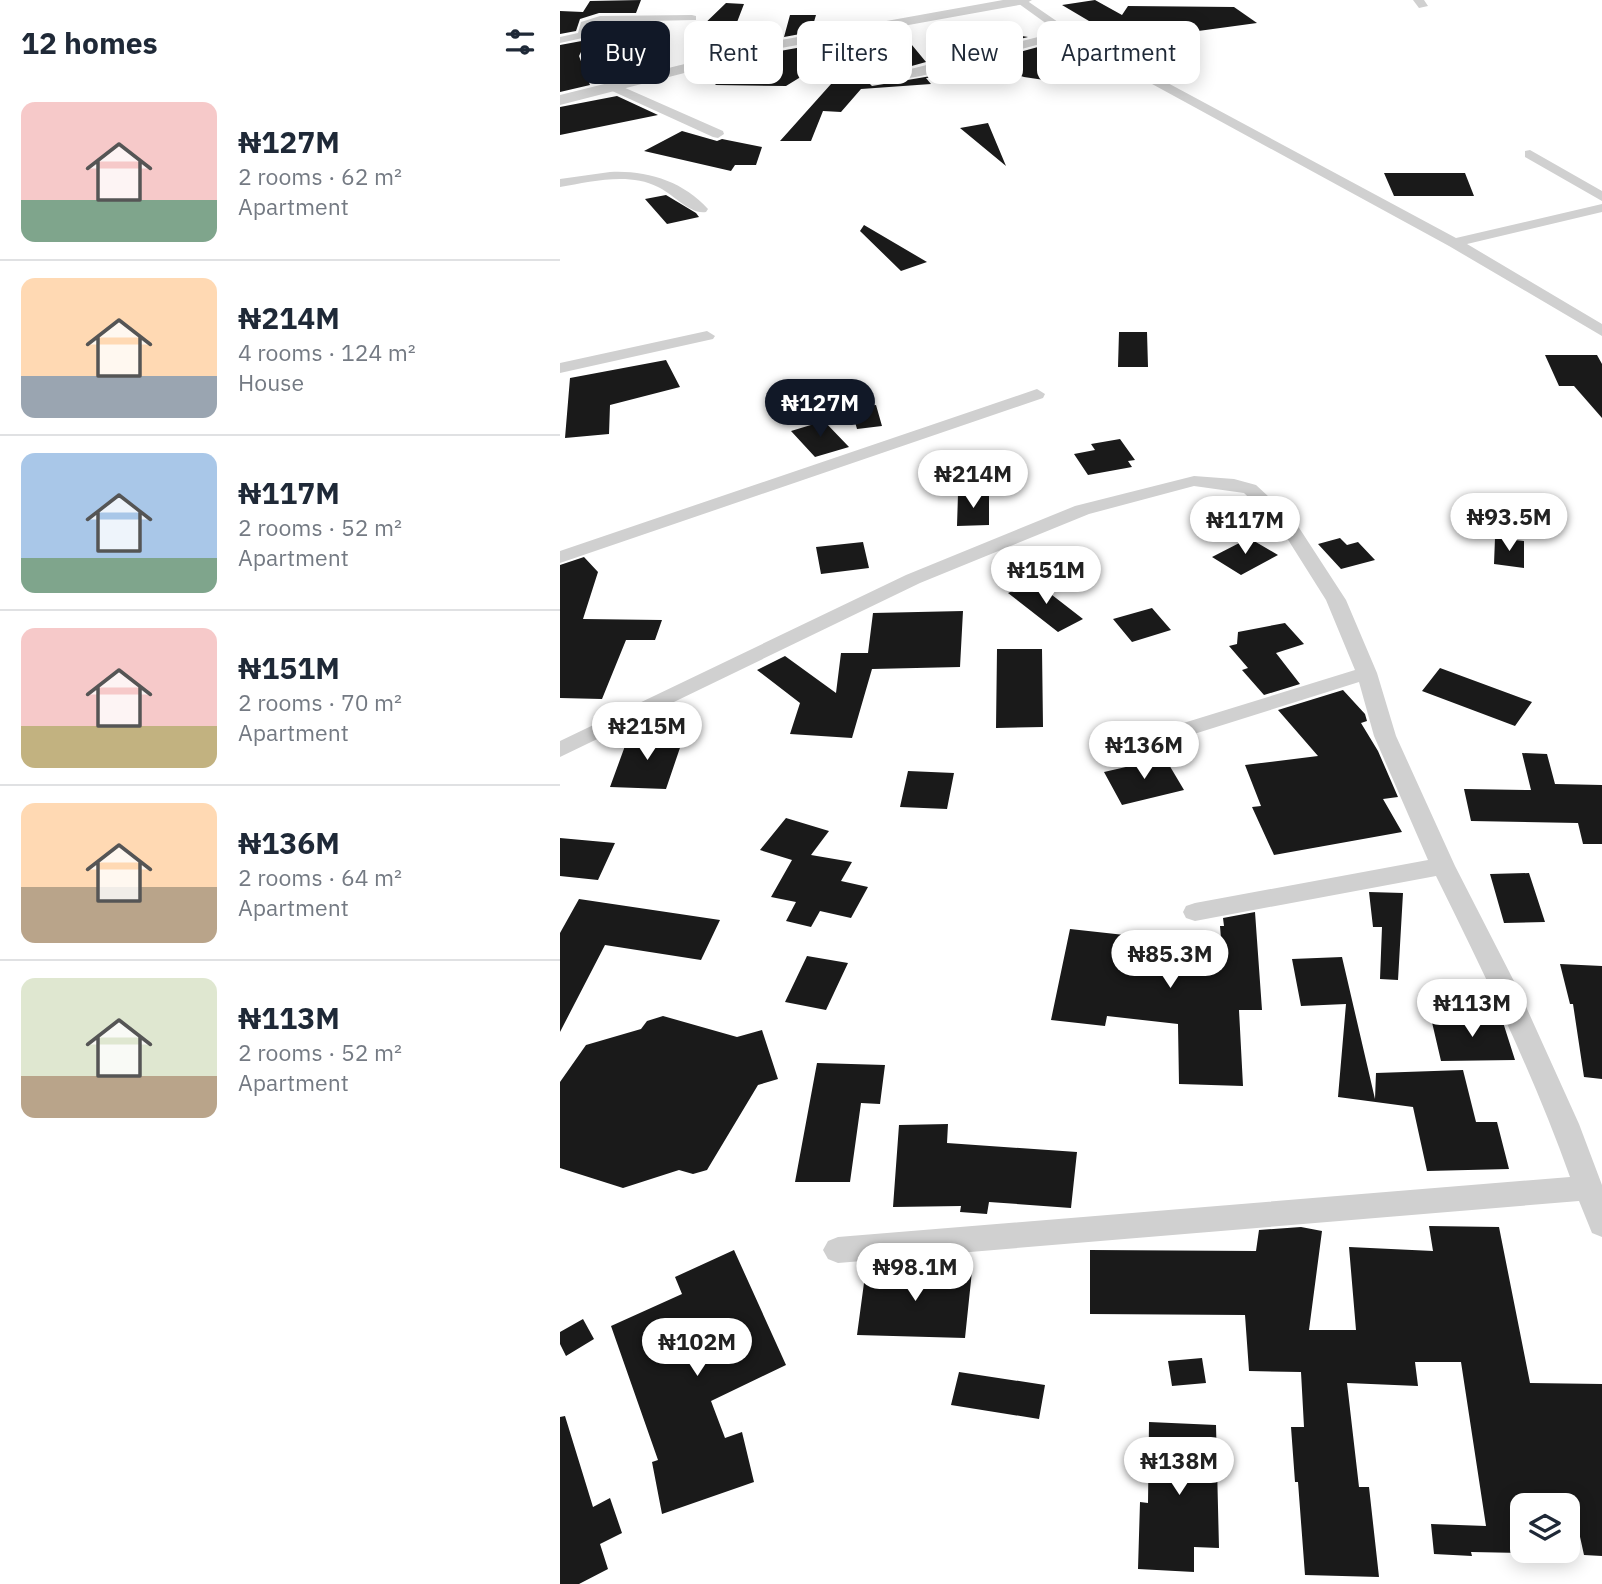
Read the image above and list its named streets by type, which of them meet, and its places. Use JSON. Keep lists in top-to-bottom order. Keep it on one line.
{"page":{"heading":"12 homes","chip":["Buy","Rent","Filters","New","Apartment"],"list":[{"name":"₦127M","note":"2 rooms · 62 m² · Apartment"},{"name":"₦214M","note":"4 rooms · 124 m² · House"},{"name":"₦117M","note":"2 rooms · 52 m² · Apartment"},{"name":"₦151M","note":"2 rooms · 70 m² · Apartment"},{"name":"₦136M","note":"2 rooms · 64 m² · Apartment"},{"name":"₦113M","note":"2 rooms · 52 m² · Apartment"}],"price":["₦127M","₦214M","₦93.5M","₦117M","₦151M","₦215M","₦136M","₦85.3M","₦113M","₦98.1M","₦102M","₦138M"]}}
